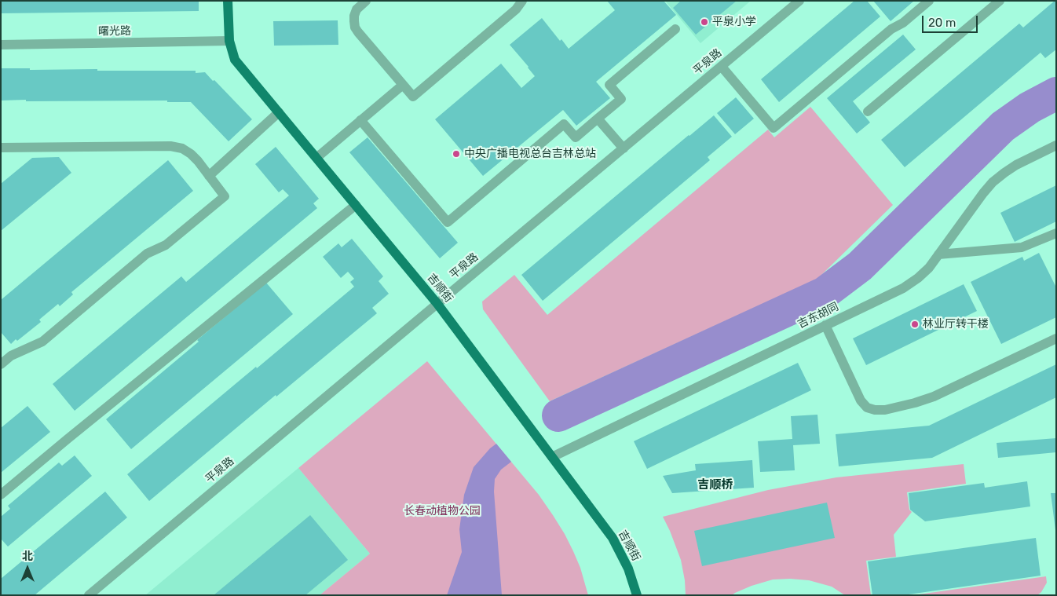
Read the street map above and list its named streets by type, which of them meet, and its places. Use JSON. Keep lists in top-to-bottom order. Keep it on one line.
{"streets":{"main road":["吉顺街"],"street":["曙光路","平泉路","吉东胡同"]},"crossings":[["曙光路","吉顺街"],["平泉路","吉顺街"],["吉顺街","吉东胡同"]],"districts":["吉顺桥"],"parks":["长春动植物公园"],"places":["平泉小学","中央广播电视总台吉林总站","林业厅转干楼"],"scale_bar":"20 m","north":"top"}
